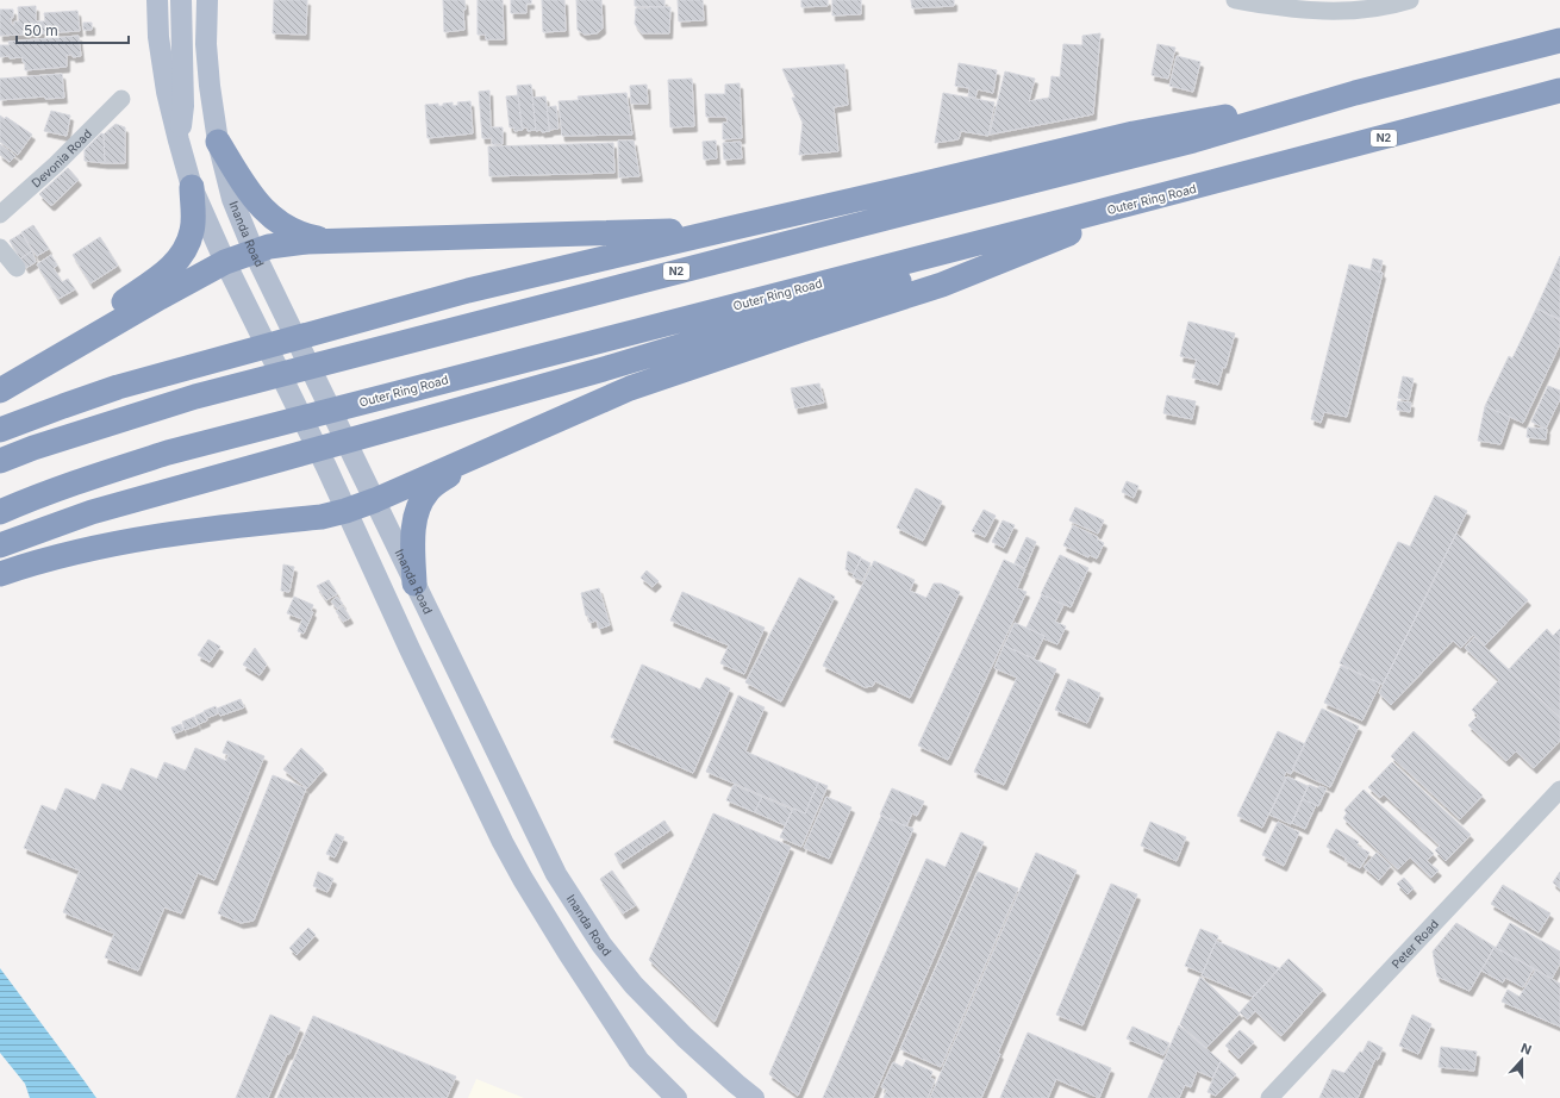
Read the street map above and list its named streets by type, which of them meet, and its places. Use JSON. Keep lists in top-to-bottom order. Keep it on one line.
{"streets":{"highway":["N2","Outer Ring Road"],"main road":["Inanda Road"],"street":["Devonia Road","Peter Road"]},"scale_bar":"50 m","north":"top"}
